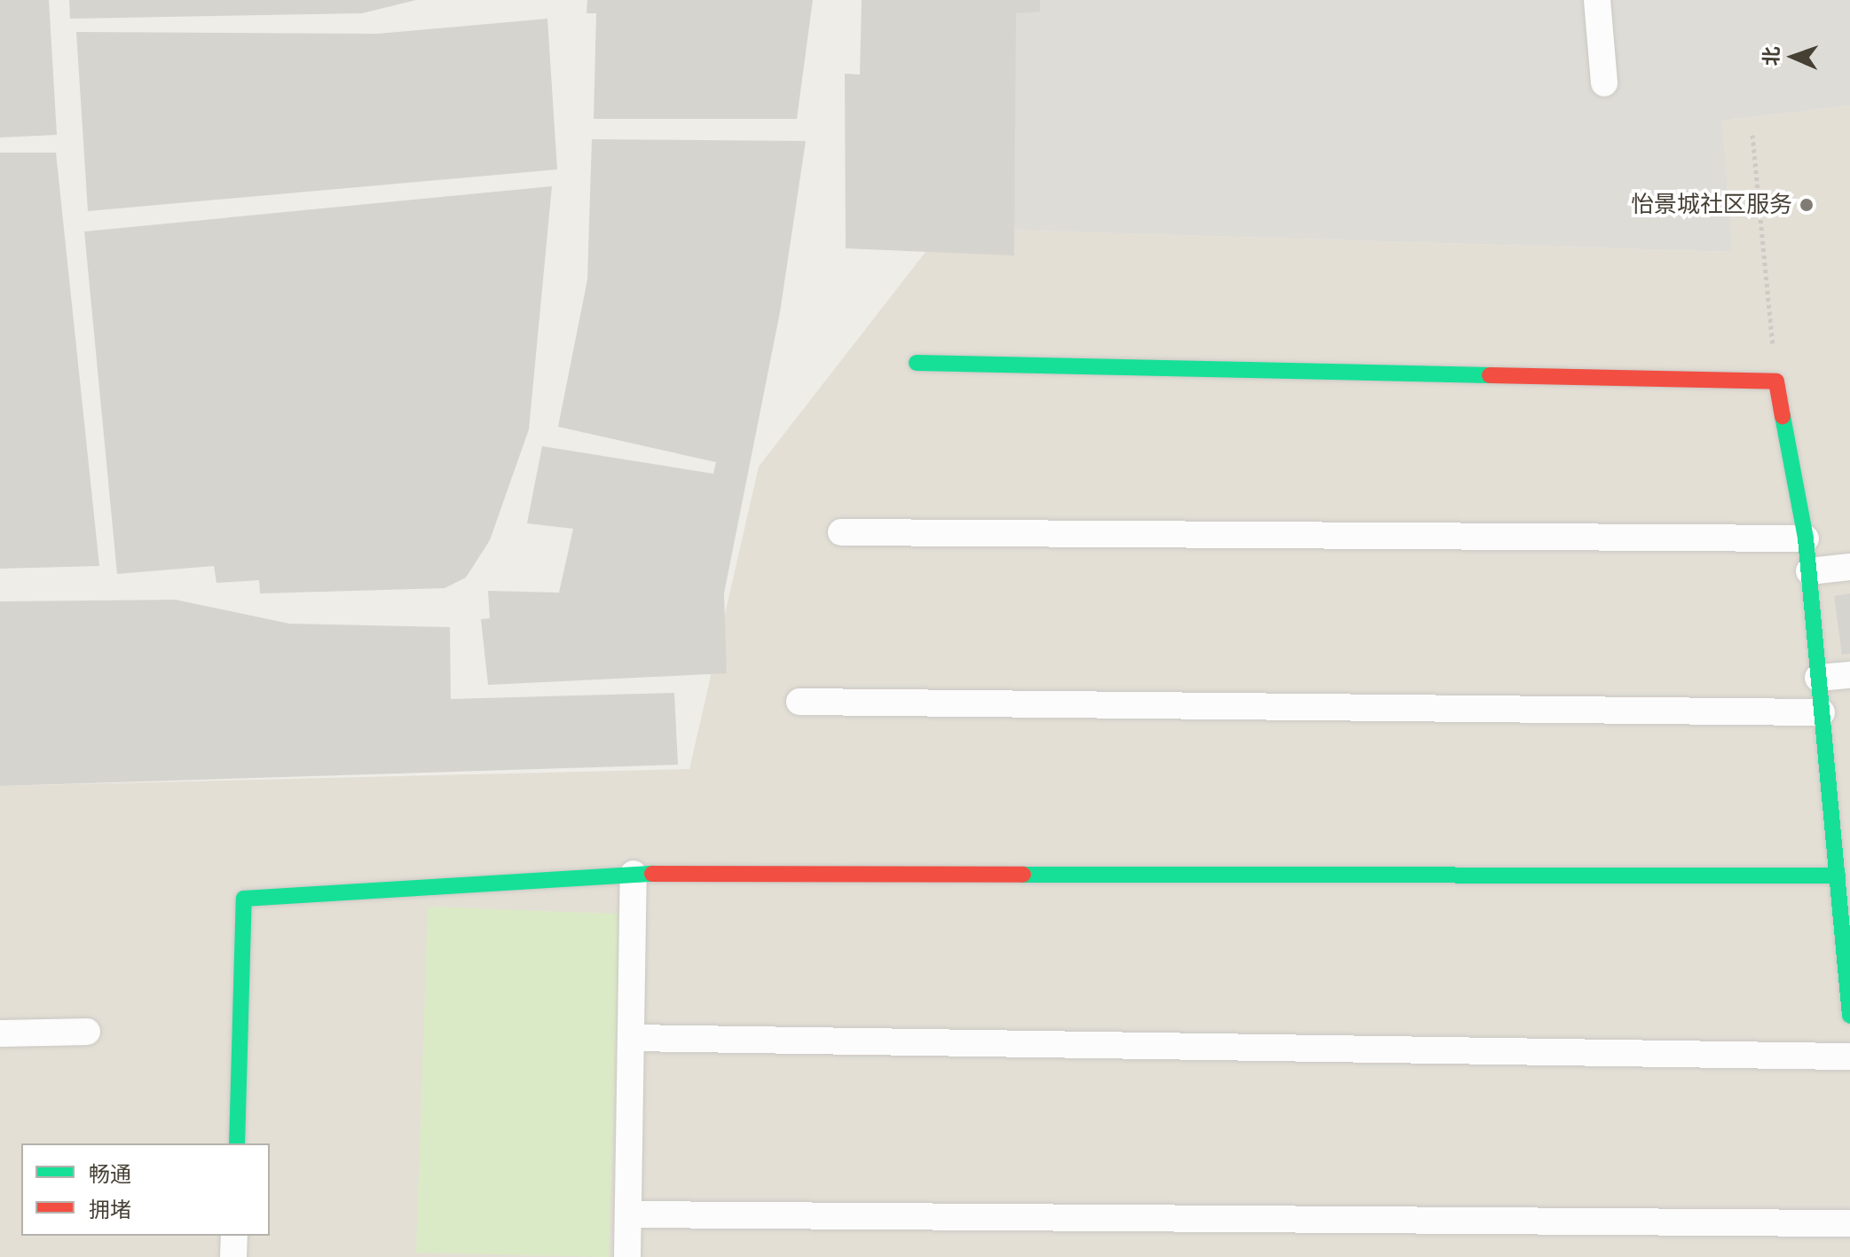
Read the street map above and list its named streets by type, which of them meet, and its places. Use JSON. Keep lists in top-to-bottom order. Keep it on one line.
{"places":["怡景城社区服务"],"legend":["畅通","拥堵"],"north":"left"}
